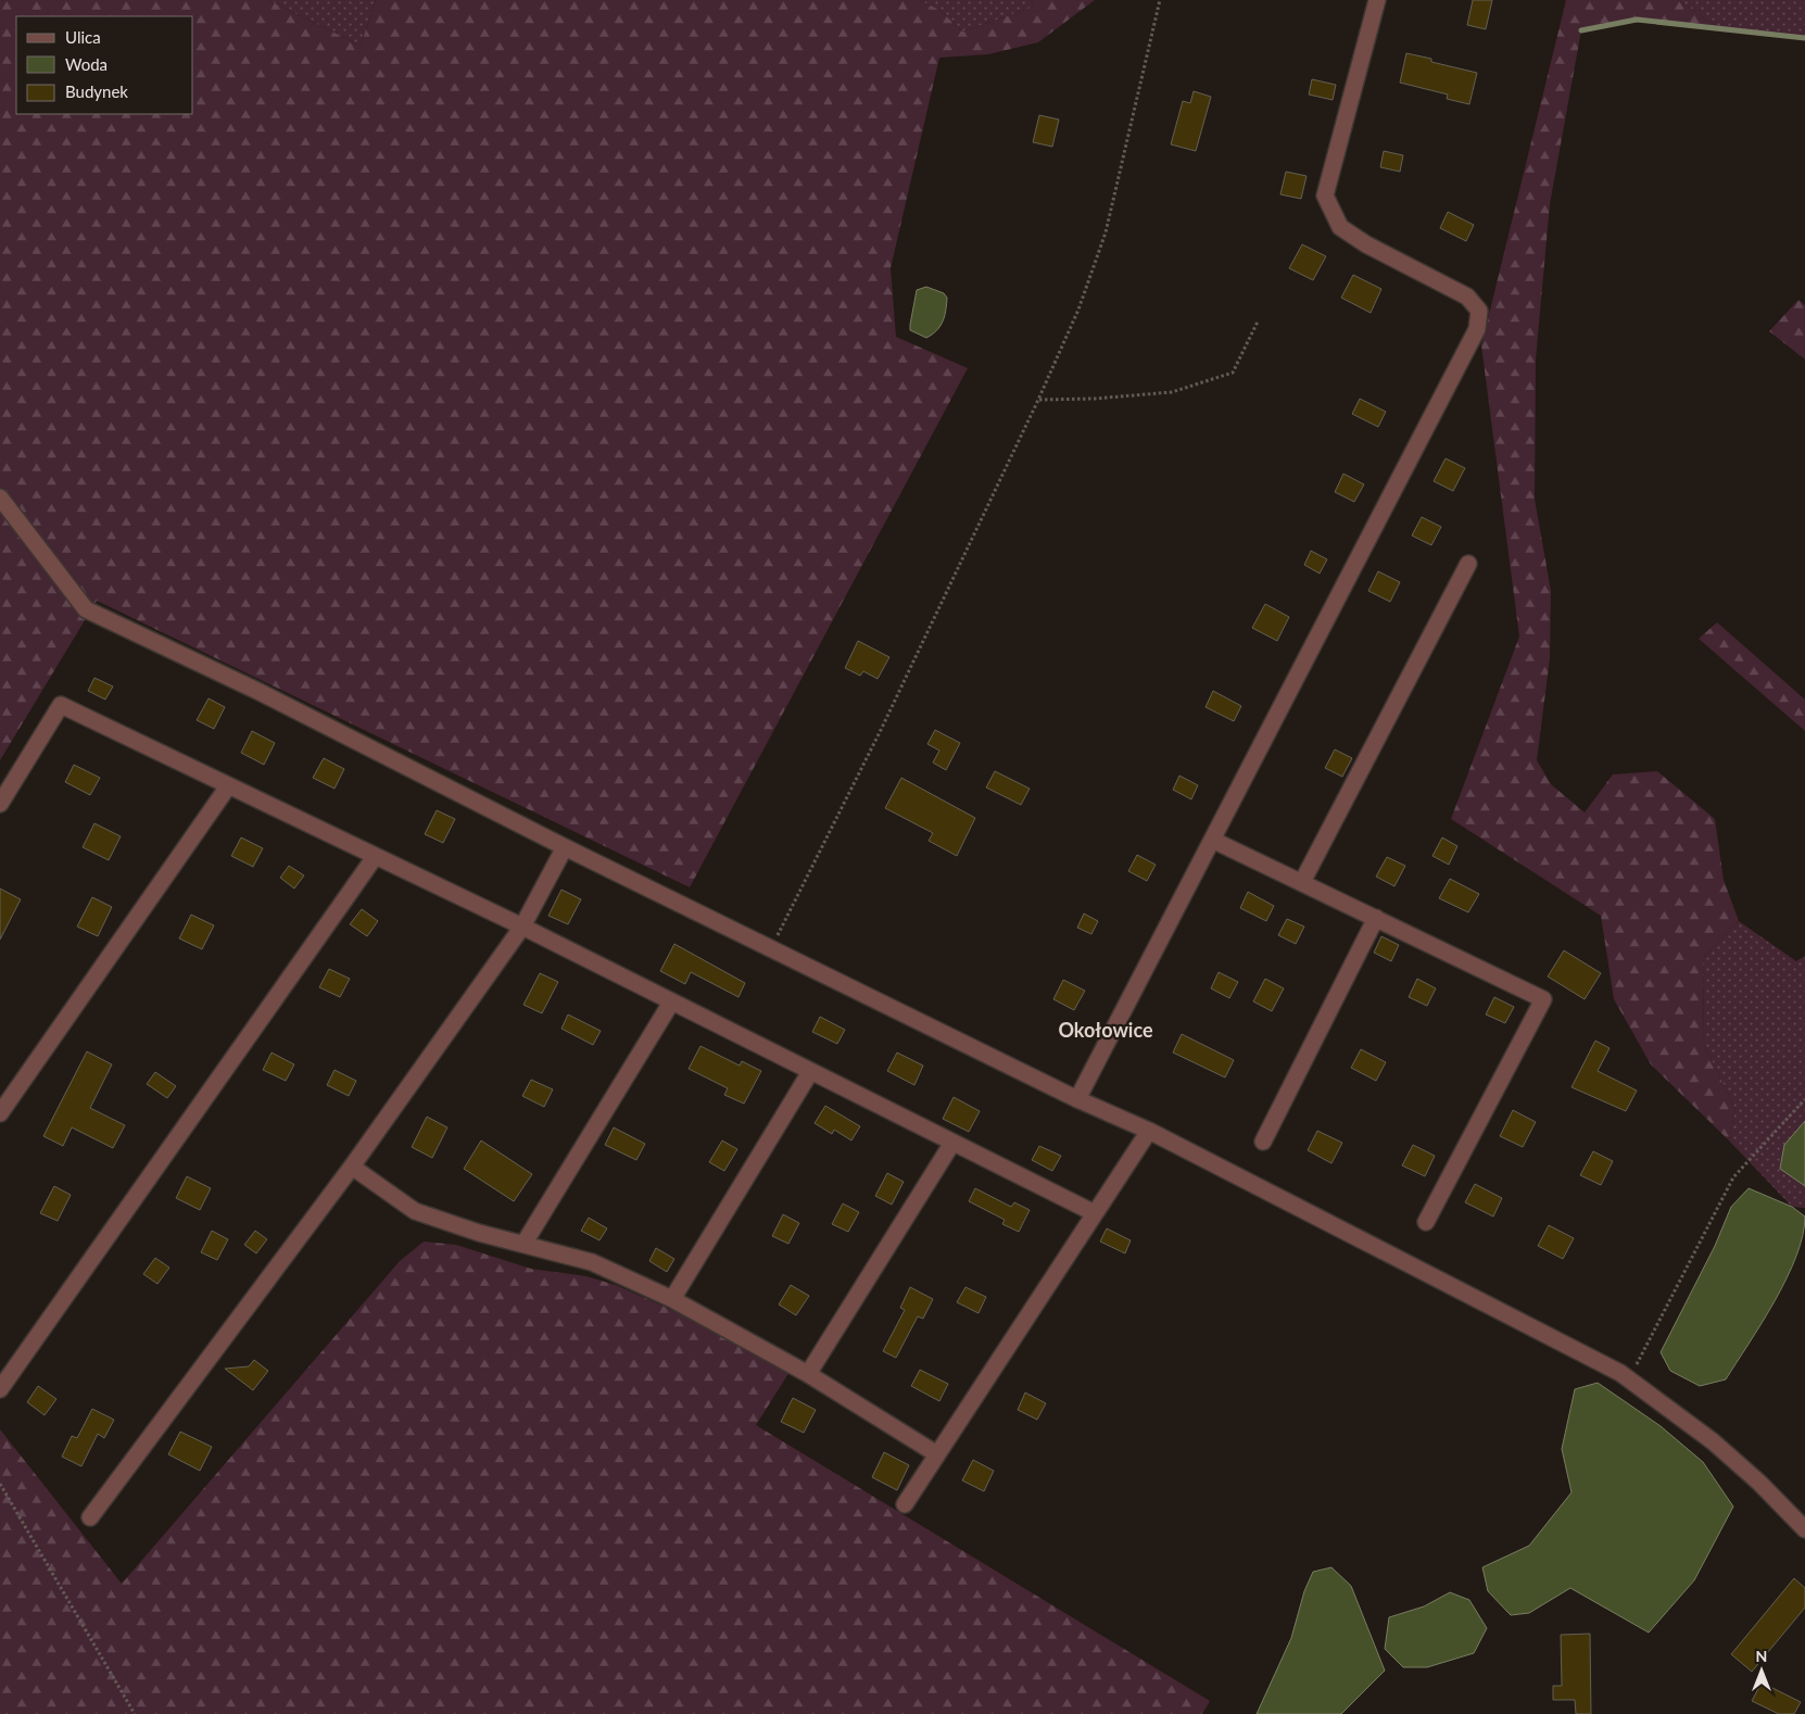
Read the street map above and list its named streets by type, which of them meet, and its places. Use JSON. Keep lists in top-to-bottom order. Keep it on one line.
{"districts":["Okołowice"],"legend":["Ulica","Woda","Budynek"],"north":"top"}
